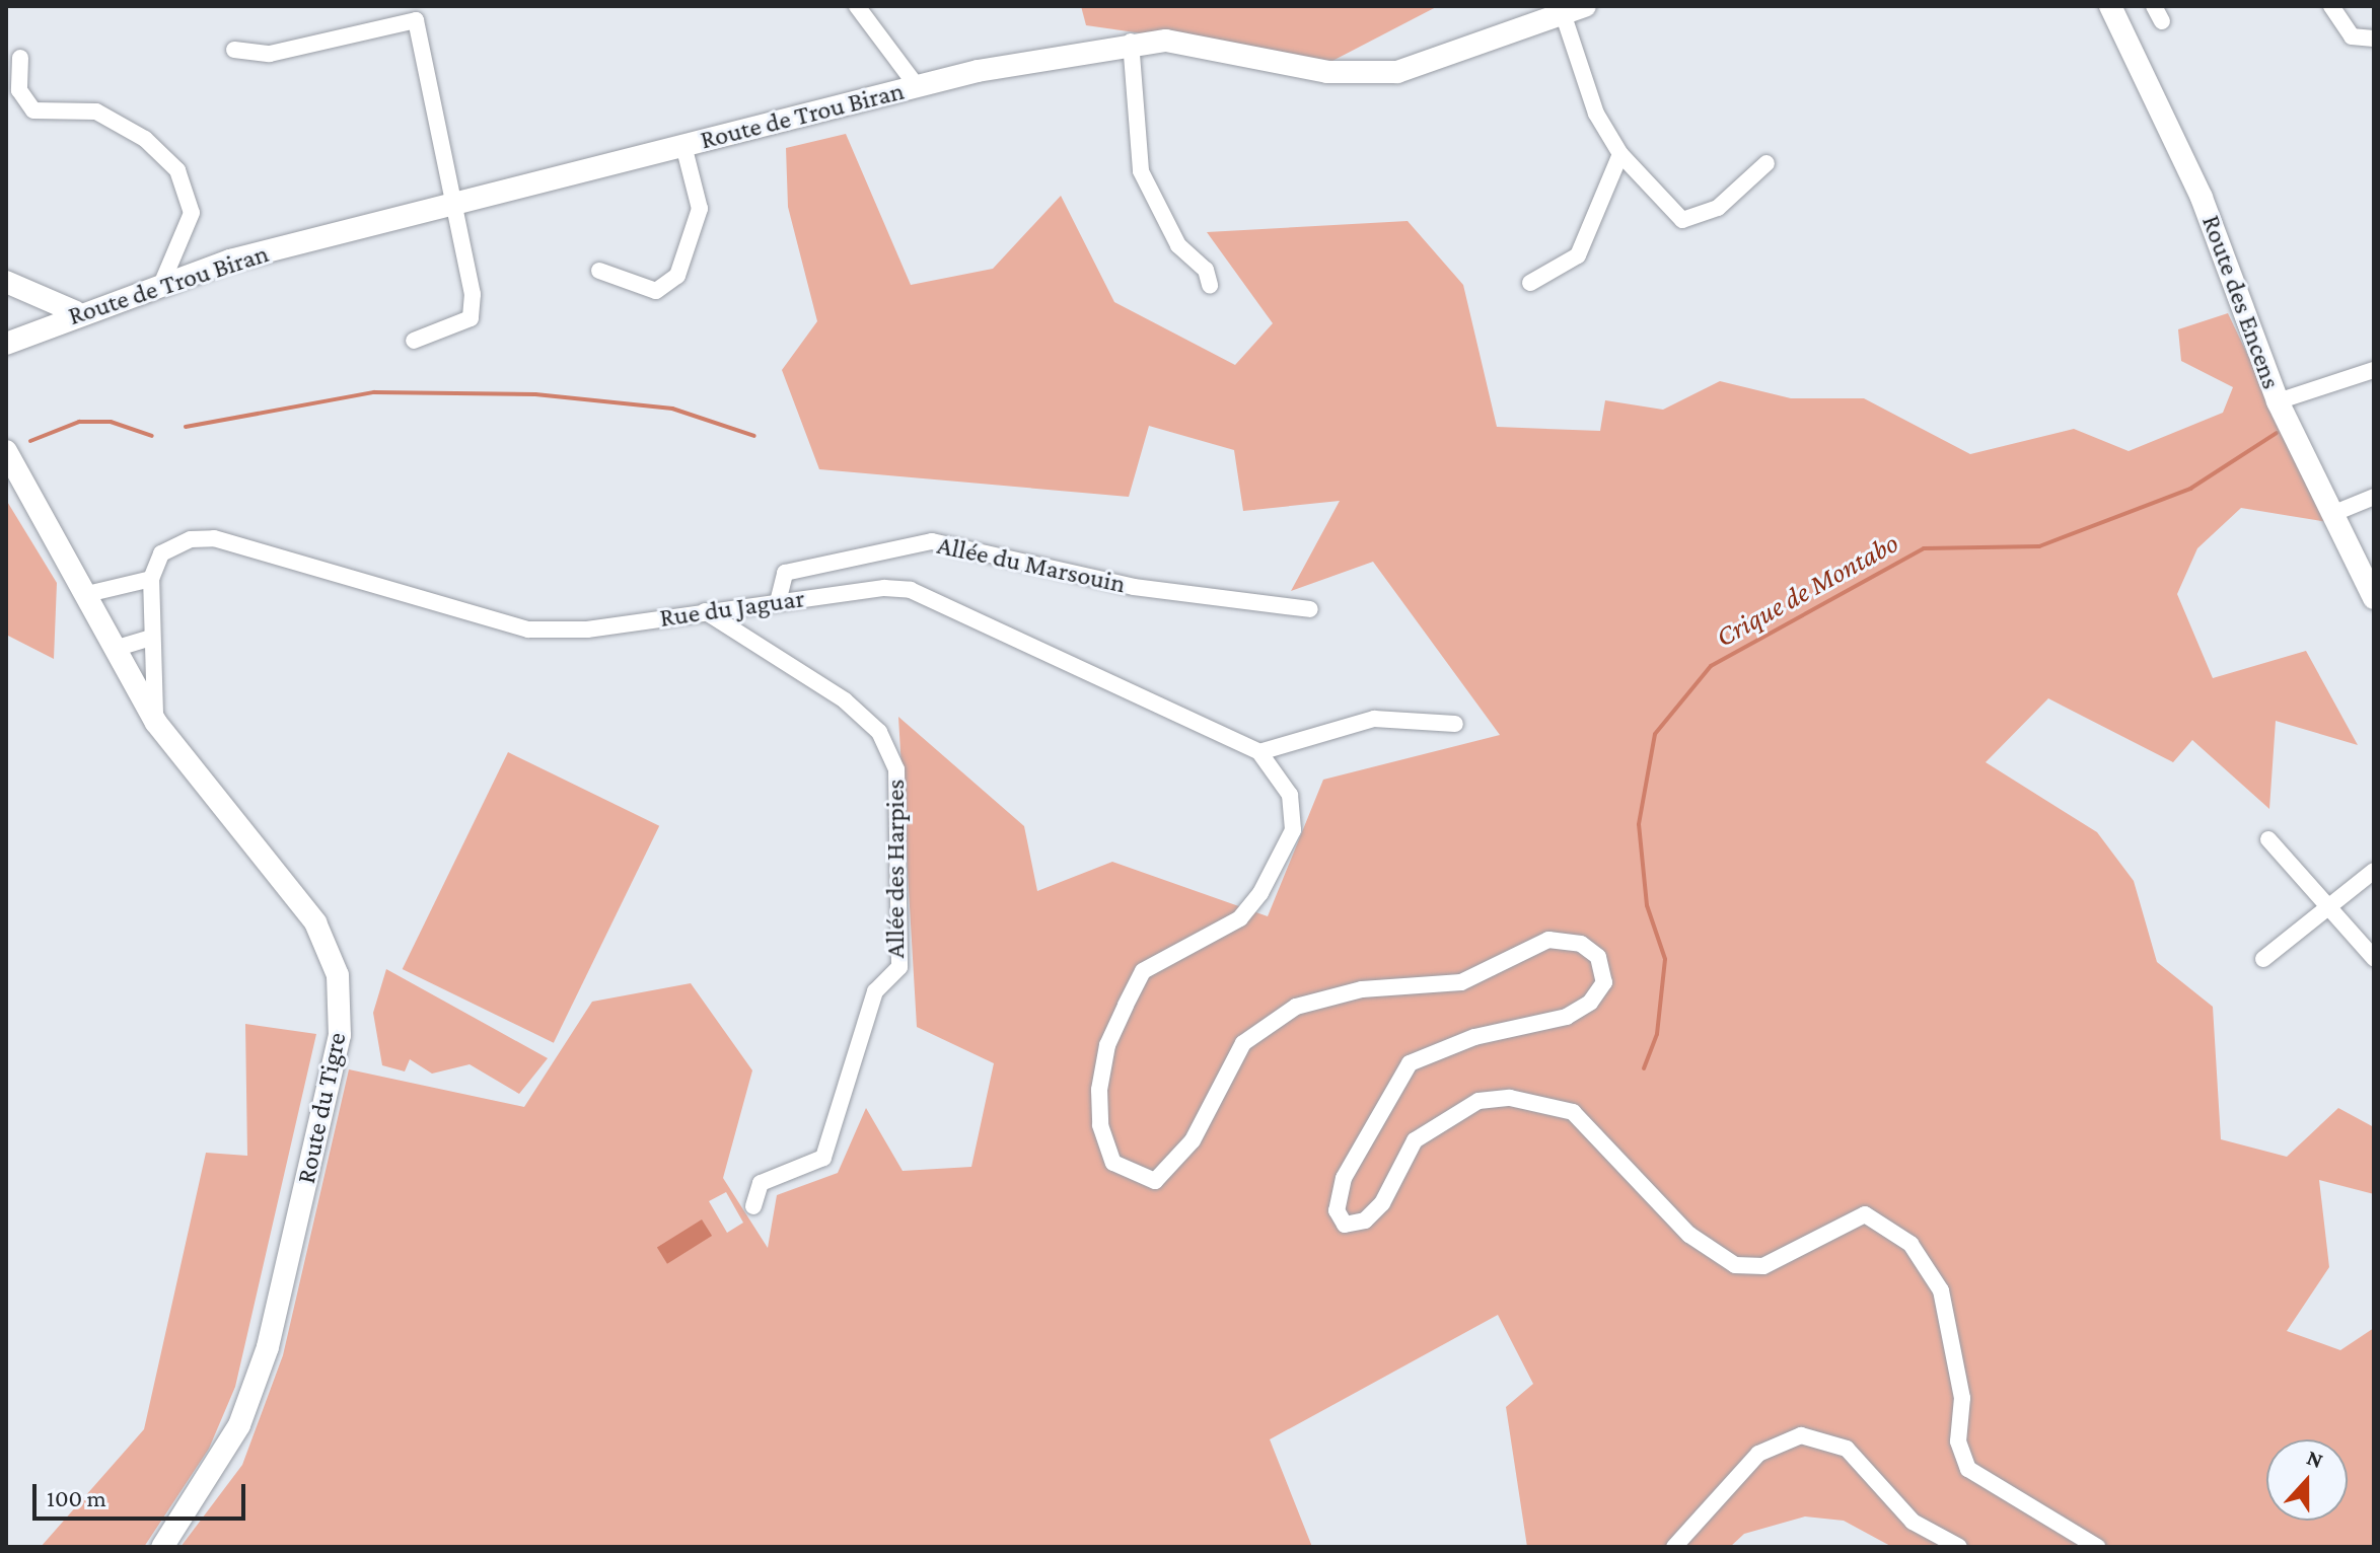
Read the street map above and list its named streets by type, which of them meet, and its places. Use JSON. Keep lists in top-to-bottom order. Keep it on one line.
{"streets":{"main road":["Route de Trou Biran","Route des Encens","Route du Tigre"],"street":["Allée du Marsouin","Rue du Jaguar","Allée des Harpies"]},"crossings":[["Allée du Marsouin","Rue du Jaguar"],["Rue du Jaguar","Allée des Harpies"]],"water":["Crique de Montabo"],"scale_bar":"100 m","north":"top"}
